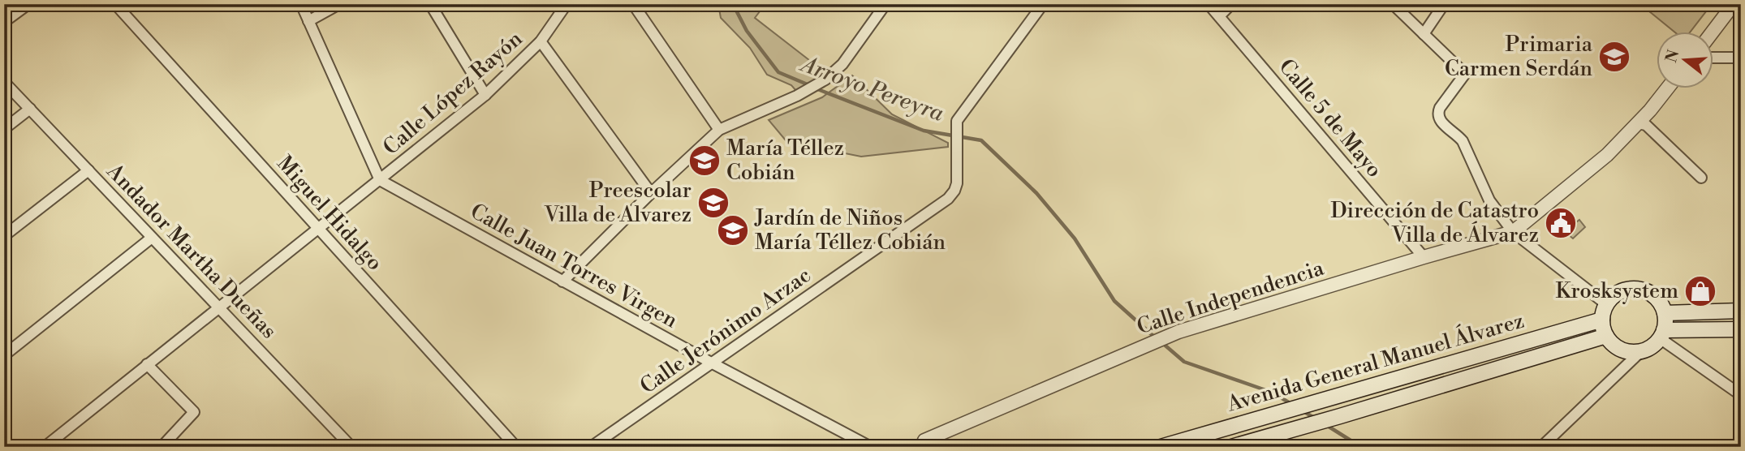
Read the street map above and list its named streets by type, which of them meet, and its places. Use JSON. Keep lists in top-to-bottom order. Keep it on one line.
{"streets":{"main road":["Avenida General Manuel Álvarez"],"street":["Calle López Rayón","Calle 5 de Mayo","Miguel Hidalgo","Andador Martha Dueñas","Calle Juan Torres Virgen","Calle Independencia","Calle Jerónimo Arzac"]},"crossings":[["Calle López Rayón","Miguel Hidalgo"],["Calle López Rayón","Andador Martha Dueñas"],["Calle López Rayón","Calle Juan Torres Virgen"],["Calle 5 de Mayo","Calle Independencia"],["Calle Juan Torres Virgen","Calle Jerónimo Arzac"]],"water":["Arroyo Pereyra"],"places":{"school or university":["Primaria Carmen Serdán","María Téllez Cobián","Preescolar Villa de Alvarez","Jardín de Niños María Téllez Cobián"],"public building":["Dirección de Catastro Villa de Álvarez"],"shop":["Krosksystem"]},"north":"left"}
